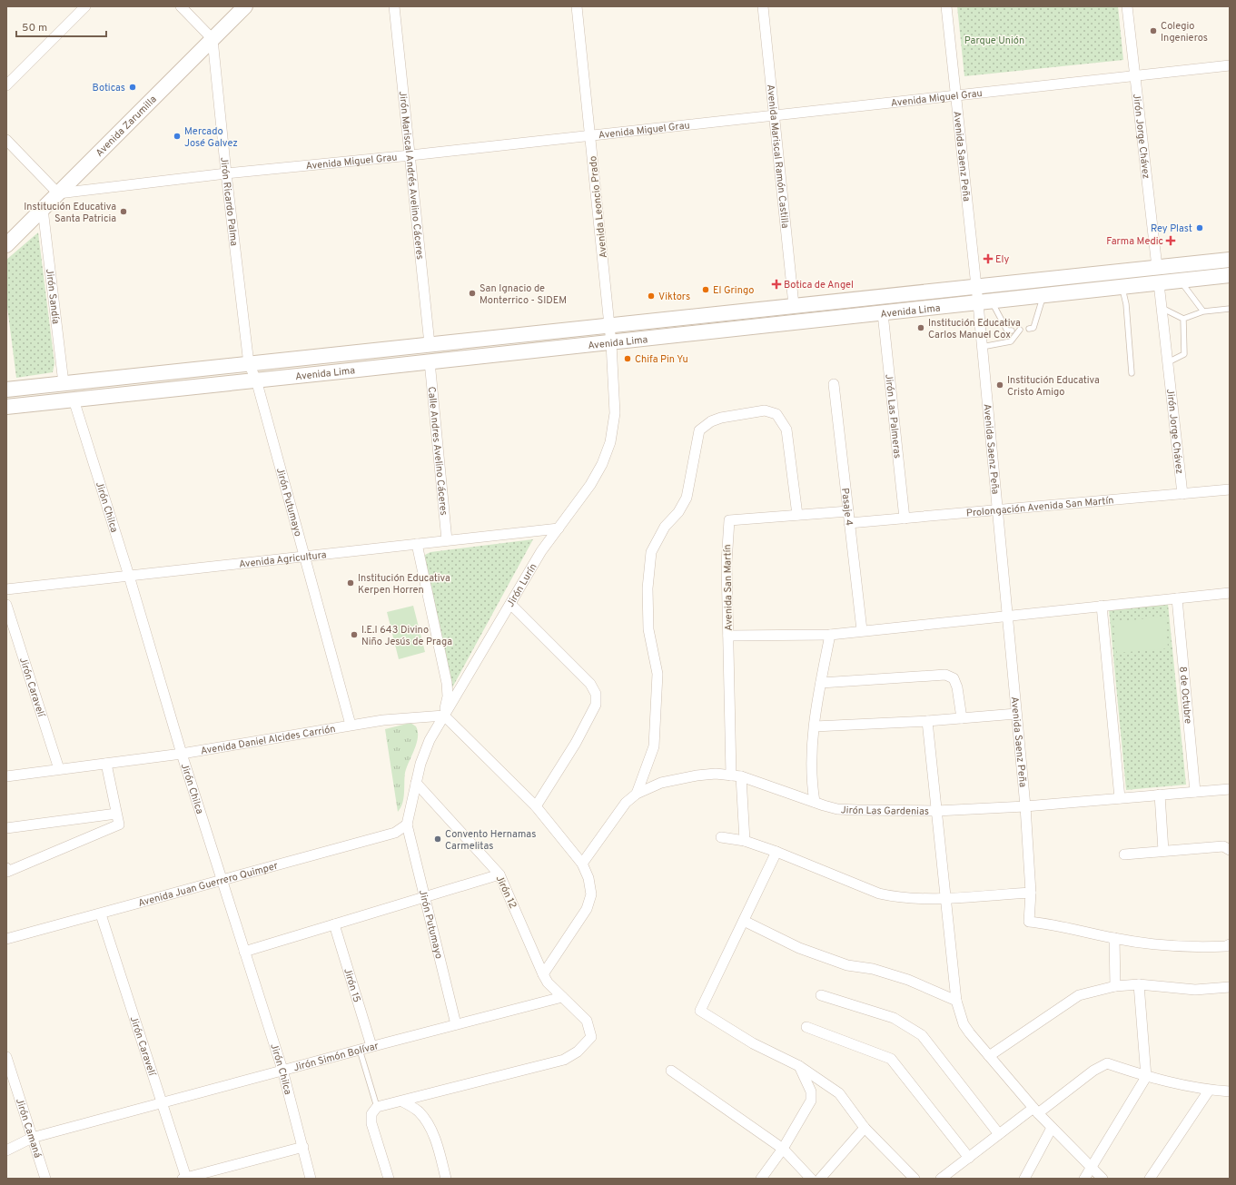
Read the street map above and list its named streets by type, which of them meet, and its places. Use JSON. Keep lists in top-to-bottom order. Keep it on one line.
{"streets":{"main road":["Avenida Zarumilla","Avenida Lima"],"street":["Avenida Miguel Grau","Jirón Jorge Chávez","Avenida Mariscal Ramón Castilla","Avenida Saenz Peña","Jirón Mariscal Andrés Avelino Cáceres","Jirón Ricardo Palma","Avenida Leoncio Prado","Jirón Sandía","Jirón Las Palmeras","Calle Andres Avelino Cáceres","Jirón Putumayo","Prolongación Avenida San Martín","Jirón Chilca","Pasaje 4","Avenida Agricultura","Jirón Lurín","Avenida San Martín","Jirón Caravelí","8 de Octubre","Avenida Daniel Alcides Carrión","Jirón Las Gardenias","Avenida Juan Guerrero Quimper","Jirón 12","Jirón 15","Jirón Simón Bolívar","Jirón Camaná"]},"crossings":[["Avenida Miguel Grau","Avenida Zarumilla"],["Avenida Miguel Grau","Jirón Jorge Chávez"],["Avenida Miguel Grau","Avenida Mariscal Ramón Castilla"],["Avenida Miguel Grau","Avenida Saenz Peña"],["Avenida Miguel Grau","Jirón Mariscal Andrés Avelino Cáceres"],["Avenida Miguel Grau","Jirón Ricardo Palma"],["Avenida Miguel Grau","Avenida Leoncio Prado"],["Avenida Zarumilla","Jirón Ricardo Palma"],["Avenida Zarumilla","Jirón Sandía"],["Jirón Jorge Chávez","Avenida Lima"],["Jirón Jorge Chávez","Prolongación Avenida San Martín"],["Avenida Mariscal Ramón Castilla","Avenida Lima"],["Avenida Saenz Peña","Avenida Lima"],["Avenida Saenz Peña","Prolongación Avenida San Martín"],["Avenida Saenz Peña","Jirón Las Gardenias"],["Jirón Mariscal Andrés Avelino Cáceres","Avenida Lima"],["Jirón Ricardo Palma","Avenida Lima"],["Jirón Ricardo Palma","Jirón Putumayo"],["Avenida Leoncio Prado","Avenida Lima"],["Avenida Leoncio Prado","Jirón Lurín"],["Jirón Sandía","Avenida Lima"],["Avenida Lima","Jirón Las Palmeras"],["Avenida Lima","Calle Andres Avelino Cáceres"],["Avenida Lima","Jirón Putumayo"],["Avenida Lima","Jirón Chilca"],["Avenida Lima","Jirón Lurín"],["Jirón Las Palmeras","Prolongación Avenida San Martín"],["Calle Andres Avelino Cáceres","Avenida Agricultura"],["Jirón Putumayo","Avenida Agricultura"],["Jirón Putumayo","Jirón Lurín"],["Jirón Putumayo","Avenida Daniel Alcides Carrión"],["Jirón Putumayo","Avenida Juan Guerrero Quimper"],["Jirón Putumayo","Jirón Simón Bolívar"],["Prolongación Avenida San Martín","Pasaje 4"],["Jirón Chilca","Avenida Agricultura"],["Jirón Chilca","Avenida Daniel Alcides Carrión"],["Jirón Chilca","Avenida Juan Guerrero Quimper"],["Jirón Chilca","Jirón Simón Bolívar"],["Pasaje 4","Avenida San Martín"],["Avenida Agricultura","Jirón Lurín"],["Jirón Lurín","Avenida Daniel Alcides Carrión"],["Jirón Lurín","Avenida Juan Guerrero Quimper"],["Jirón Lurín","Jirón 12"],["Avenida San Martín","Jirón Las Gardenias"],["Jirón Caravelí","Avenida Daniel Alcides Carrión"],["Jirón Caravelí","Avenida Juan Guerrero Quimper"],["Jirón Caravelí","Jirón Simón Bolívar"],["8 de Octubre","Jirón Las Gardenias"],["Jirón 12","Jirón Simón Bolívar"],["Jirón 15","Jirón Simón Bolívar"],["Jirón Simón Bolívar","Jirón Camaná"]],"parks":["Parque Unión"],"places":{"other":["Colegio Ingenieros","Boticas","Mercado José Galvez","Institución Educativa Santa Patricia","Rey Plast","El Gringo","San Ignacio de Monterrico - SIDEM","Viktors","Institución Educativa Carlos Manuel Cox","Chifa Pin Yu","Institución Educativa Cristo Amigo","Institución Educativa Kerpen Horren","I.E.I 643 Divino Niño Jesús de Praga","Convento Hernamas Carmelitas"],"health":["Farma Medic","Ely","Botica de Angel"]},"scale_bar":"50 m"}
